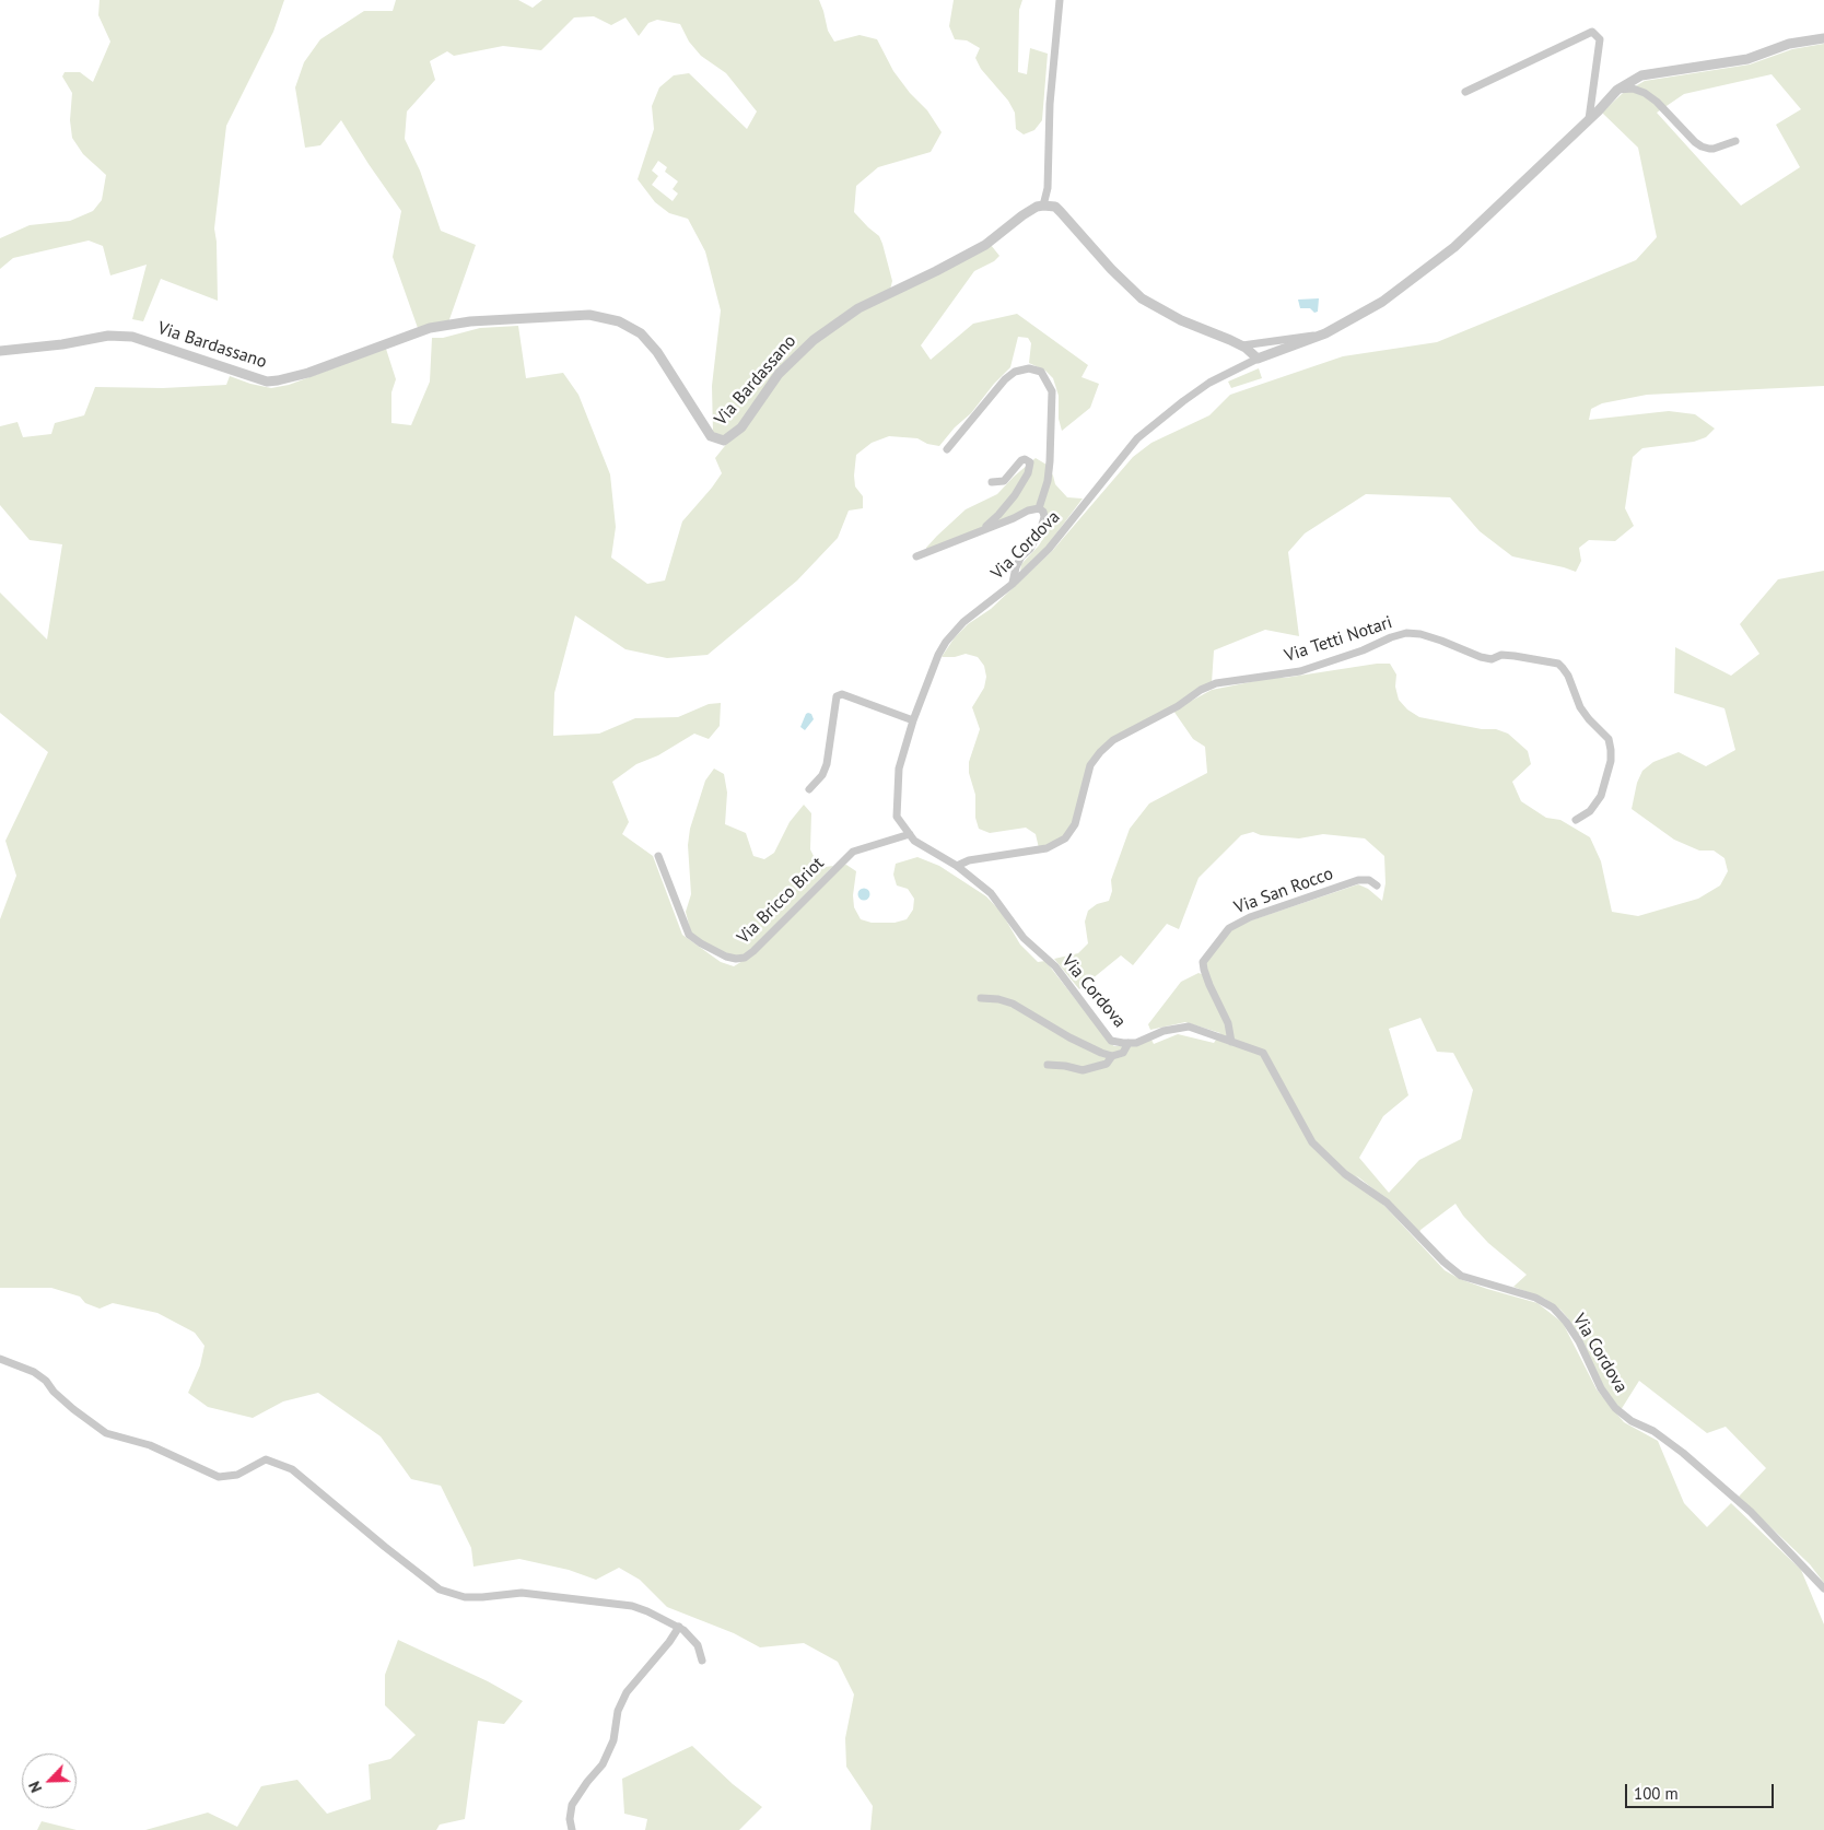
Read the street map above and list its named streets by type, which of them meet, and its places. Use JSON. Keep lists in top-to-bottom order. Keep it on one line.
{"streets":{"street":["Via Bardassano","Via Cordova","Via Tetti Notari","Via San Rocco","Via Bricco Briot"]},"crossings":[["Via Cordova","Via Tetti Notari"],["Via Cordova","Via San Rocco"],["Via Cordova","Via Bricco Briot"]],"scale_bar":"100 m","north":"bottom left"}
